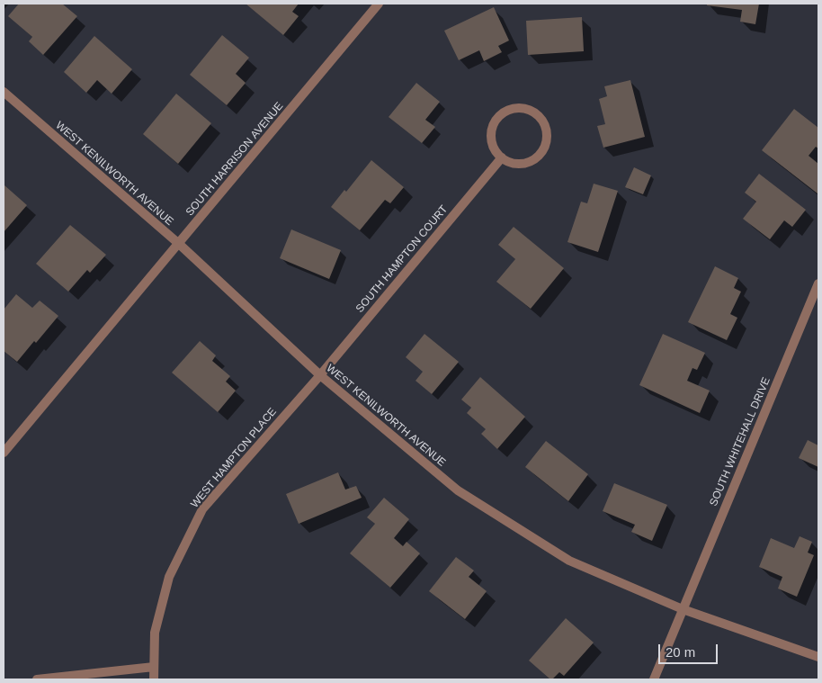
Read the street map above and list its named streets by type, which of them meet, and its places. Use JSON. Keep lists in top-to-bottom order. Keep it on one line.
{"streets":{"street":["SOUTH HARRISON AVENUE","WEST KENILWORTH AVENUE","SOUTH HAMPTON COURT","SOUTH WHITEHALL DRIVE","WEST HAMPTON PLACE"]},"crossings":[["SOUTH HARRISON AVENUE","WEST KENILWORTH AVENUE"],["WEST KENILWORTH AVENUE","SOUTH HAMPTON COURT"],["WEST KENILWORTH AVENUE","SOUTH WHITEHALL DRIVE"],["WEST KENILWORTH AVENUE","WEST HAMPTON PLACE"],["SOUTH HAMPTON COURT","WEST HAMPTON PLACE"]],"scale_bar":"20 m"}
